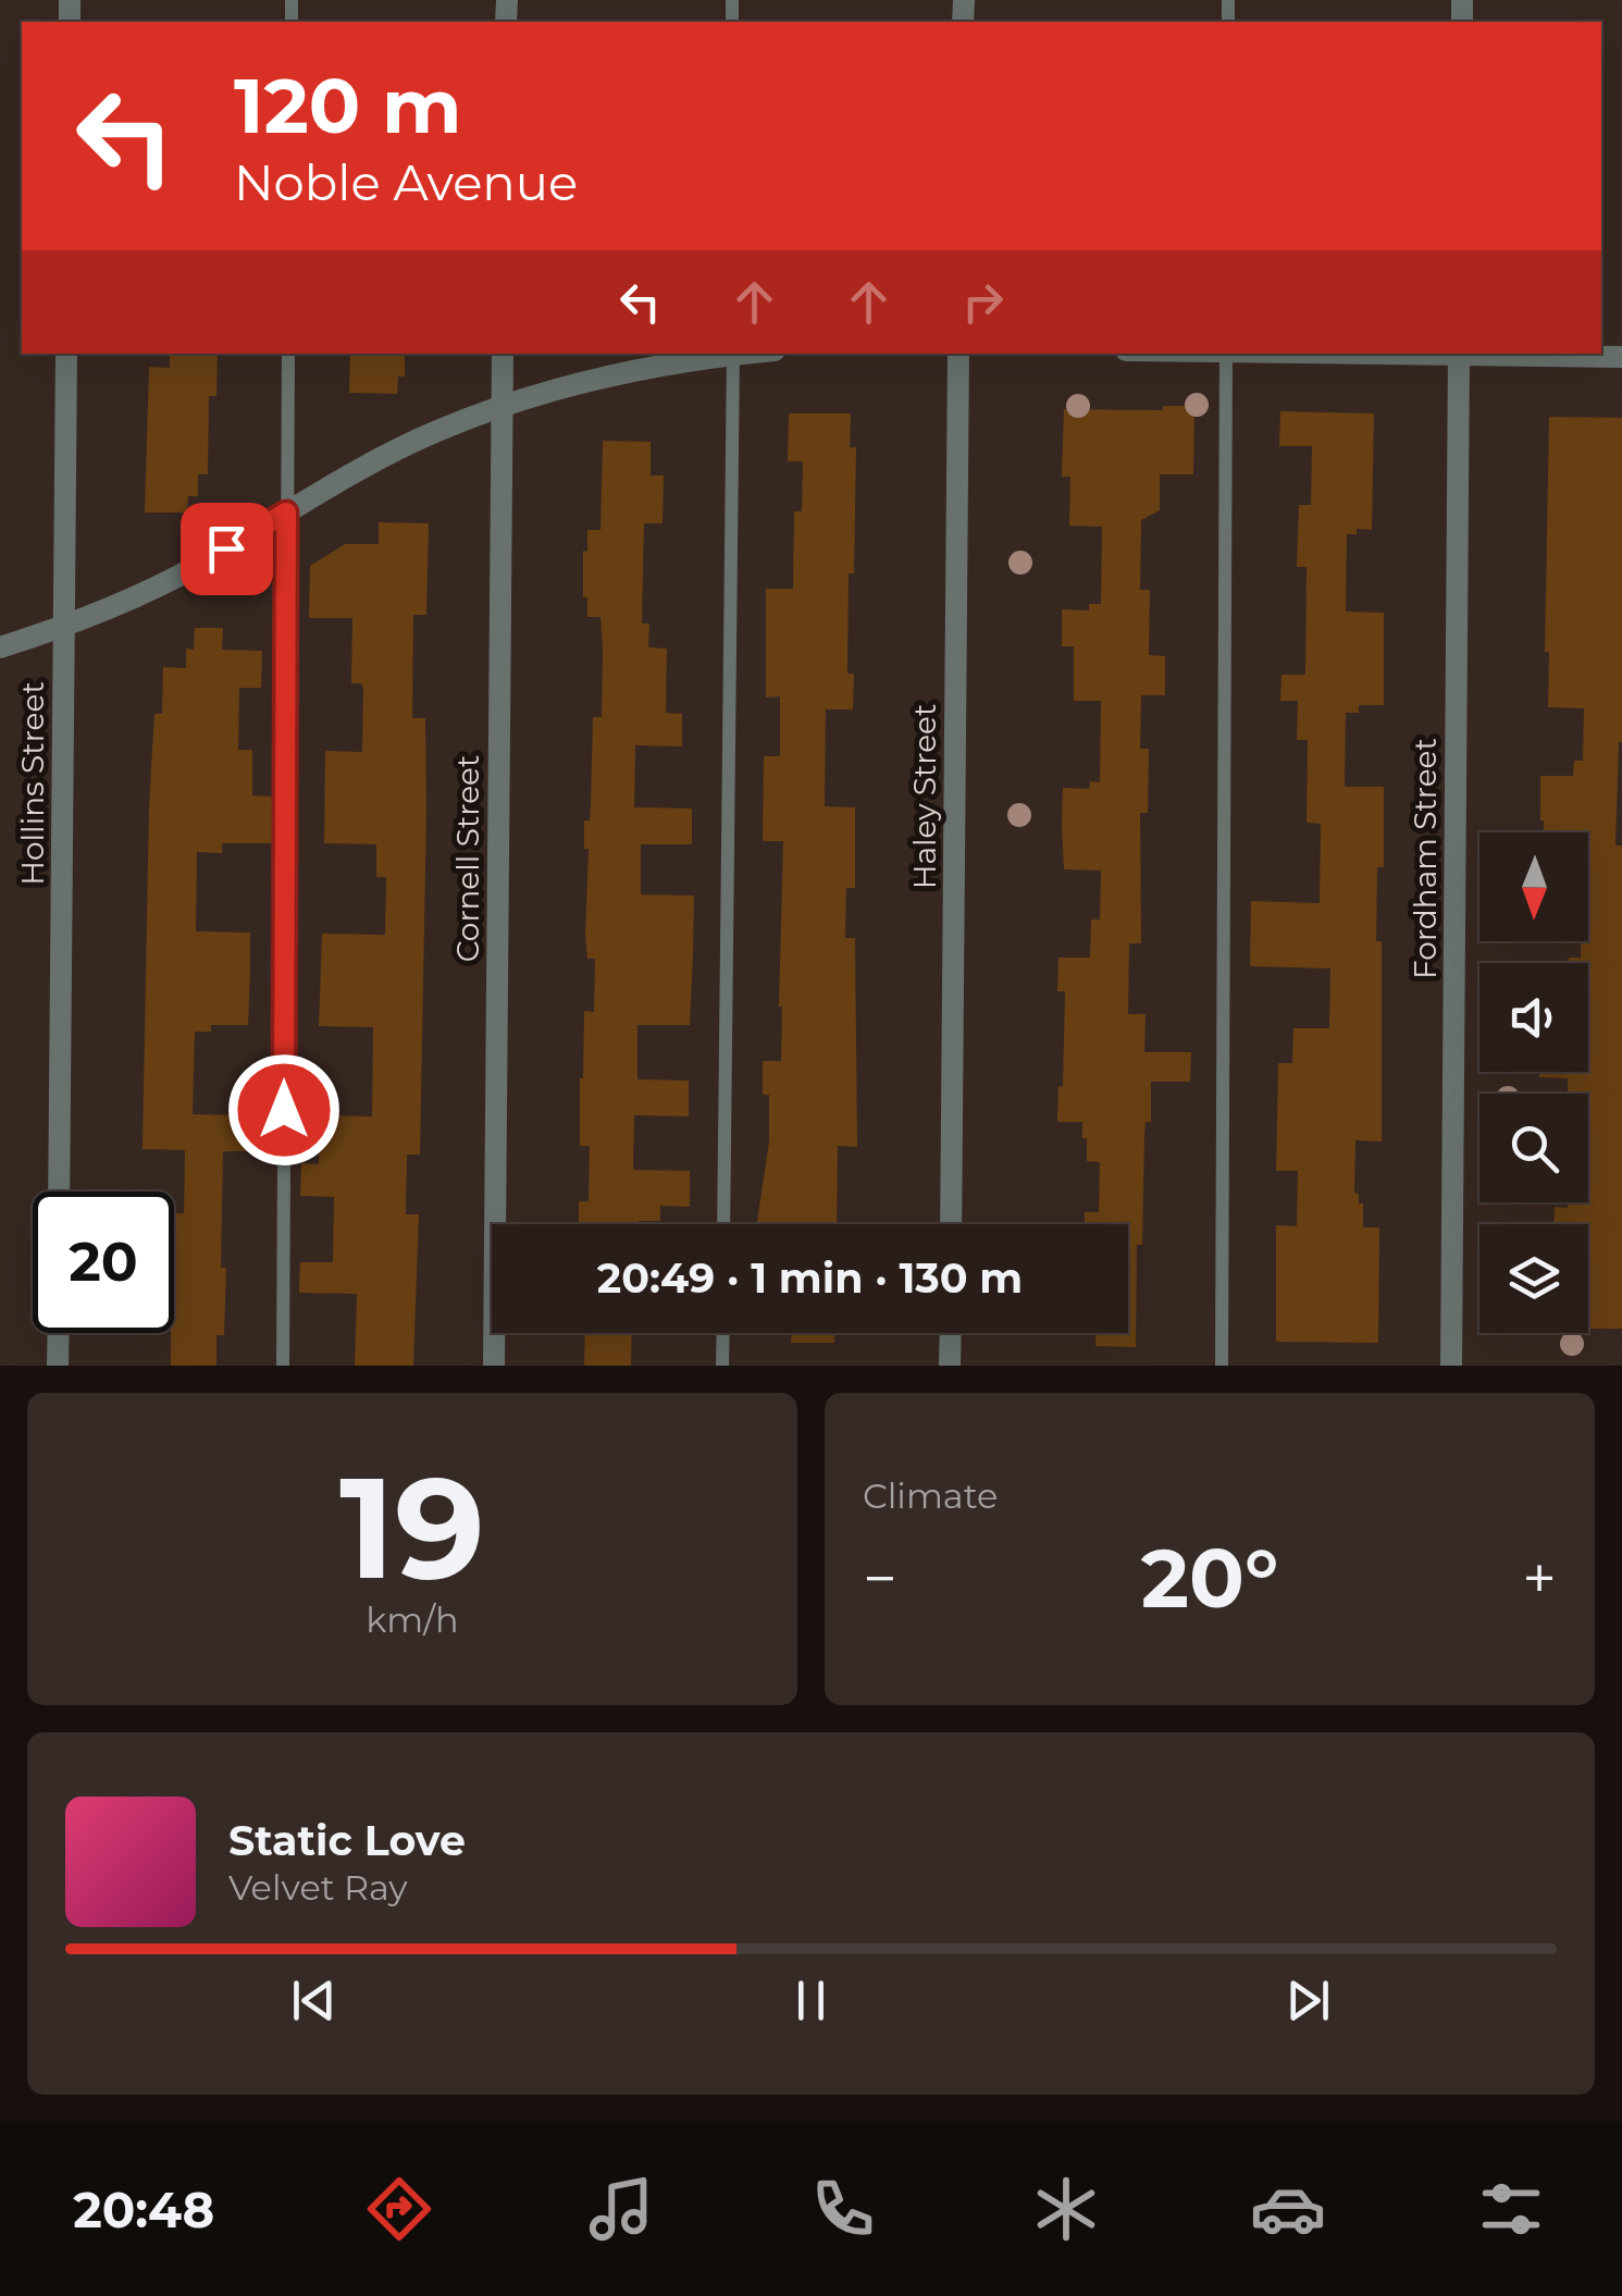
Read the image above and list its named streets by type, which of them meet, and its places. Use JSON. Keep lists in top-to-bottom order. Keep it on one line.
{"streets":{"street":["Hollins Street","Haley Street","Cornell Street","Fordham Street"]},"north":"bottom","page":{"turn":["120 m","Noble Avenue"],"limit":"20","trip":"20:49 · 1 min · 130 m","tile":[["19","km/h"],"Climate"],"heat":["−","20°","+"],"song":["Static Love","Velvet Ray"],"tabs":"20:48"}}
